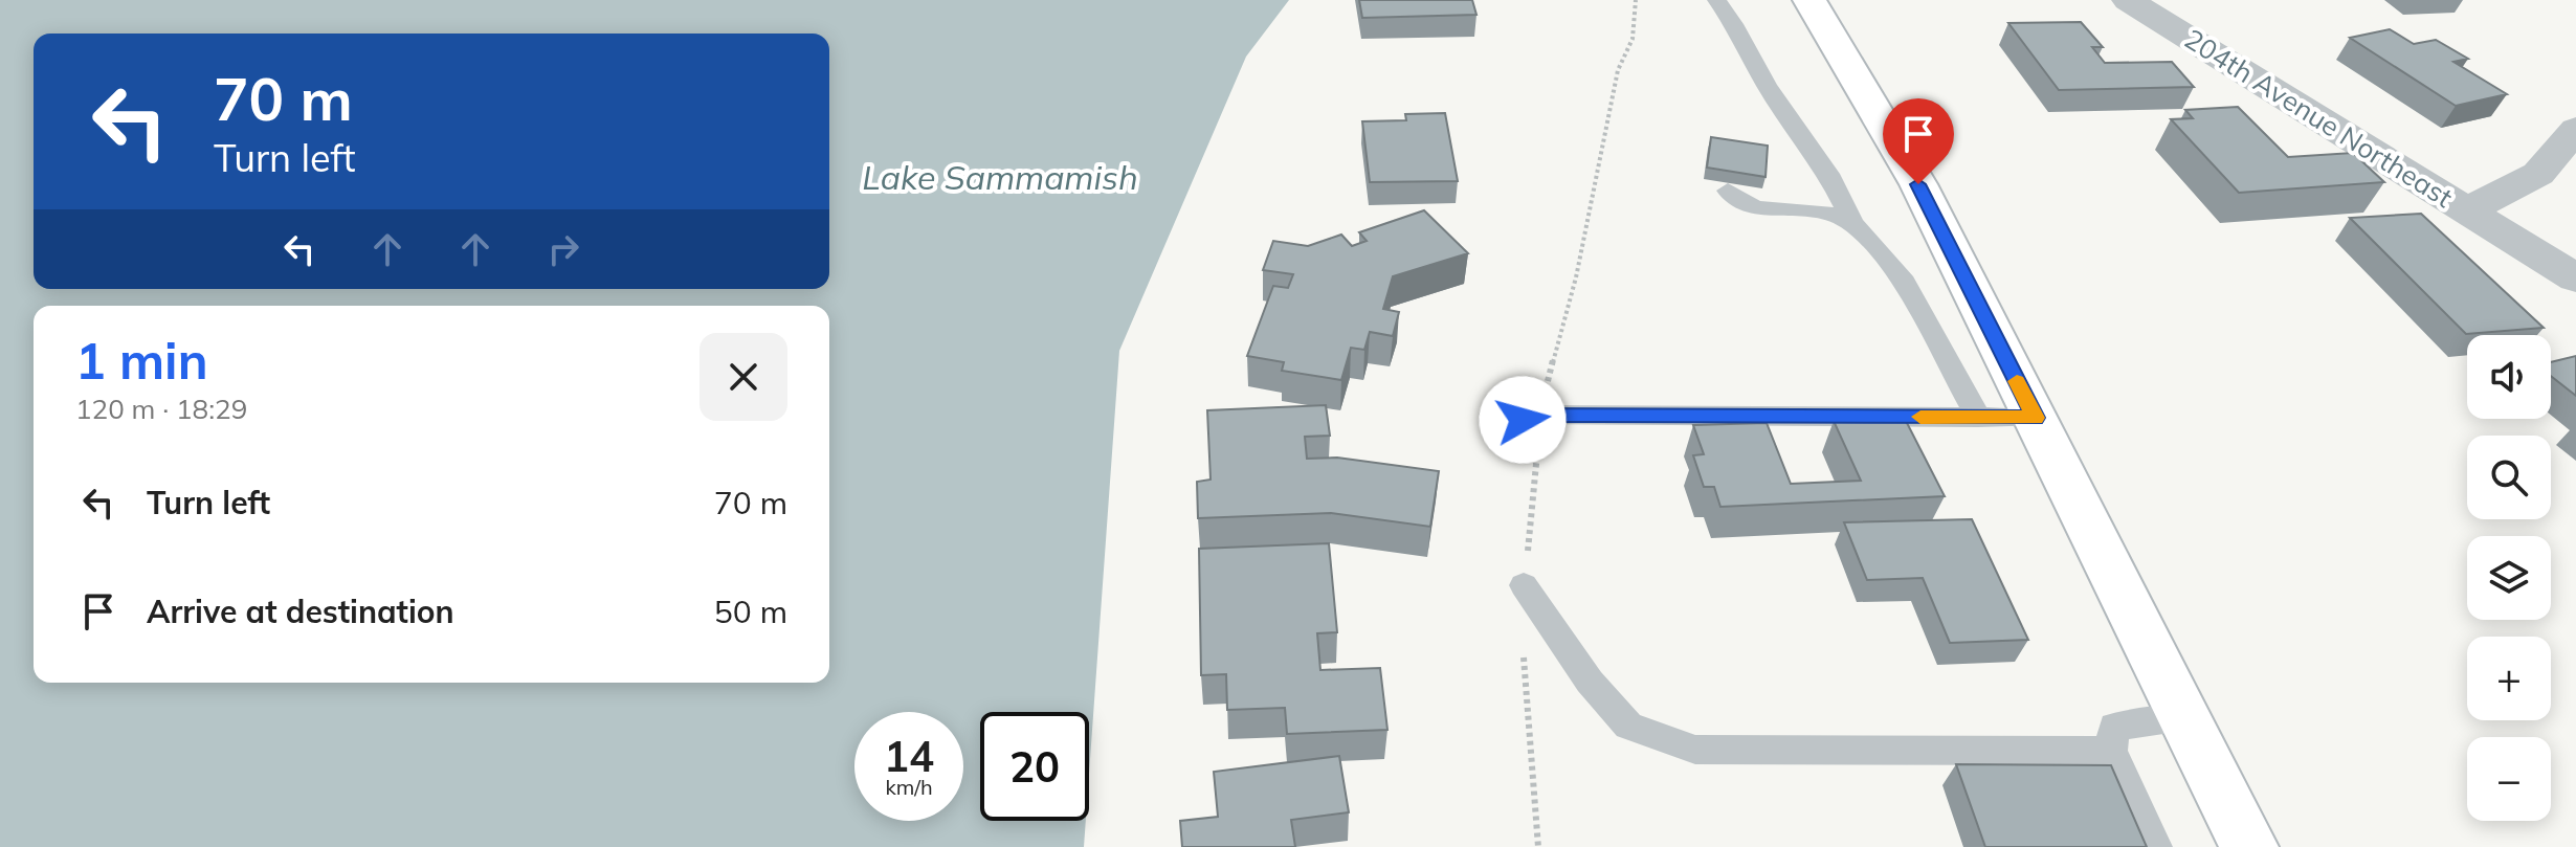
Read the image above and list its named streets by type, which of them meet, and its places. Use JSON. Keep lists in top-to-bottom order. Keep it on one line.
{"streets":{"street":["204th Avenue Northeast"]},"water":["Lake Sammamish"],"page":{"turn":["70 m","Turn left"],"heading":["1 min","120 m · 18:29"],"map_buttons":["+","−"],"list":[{"name":"Turn left","value":"70 m"},{"name":"Arrive at destination","value":"50 m"}],"speed":"14 km/h","limit":"20"}}
